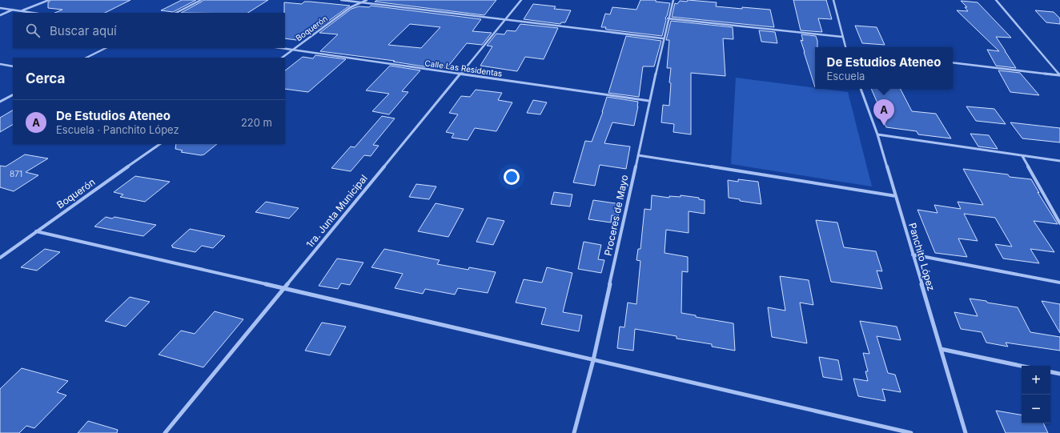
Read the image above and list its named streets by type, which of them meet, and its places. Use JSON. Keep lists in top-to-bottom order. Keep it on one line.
{"streets":{"street":["Boquerón","Calle Las Residentas","1ra. Junta Municipal","Proceres de Mayo","Panchito López"]},"crossings":[["Boquerón","Calle Las Residentas"],["Calle Las Residentas","1ra. Junta Municipal"],["Calle Las Residentas","Proceres de Mayo"]],"house_numbers":["871"],"page":{"search":"Buscar aquí","popup":["De Estudios Ateneo","Escuela"],"heading":"Cerca","pins":"A","list":[{"mark":"A","name":"De Estudios Ateneo","note":"Escuela · Panchito López","value":"220 m"}],"map_buttons":["+","−"]}}
